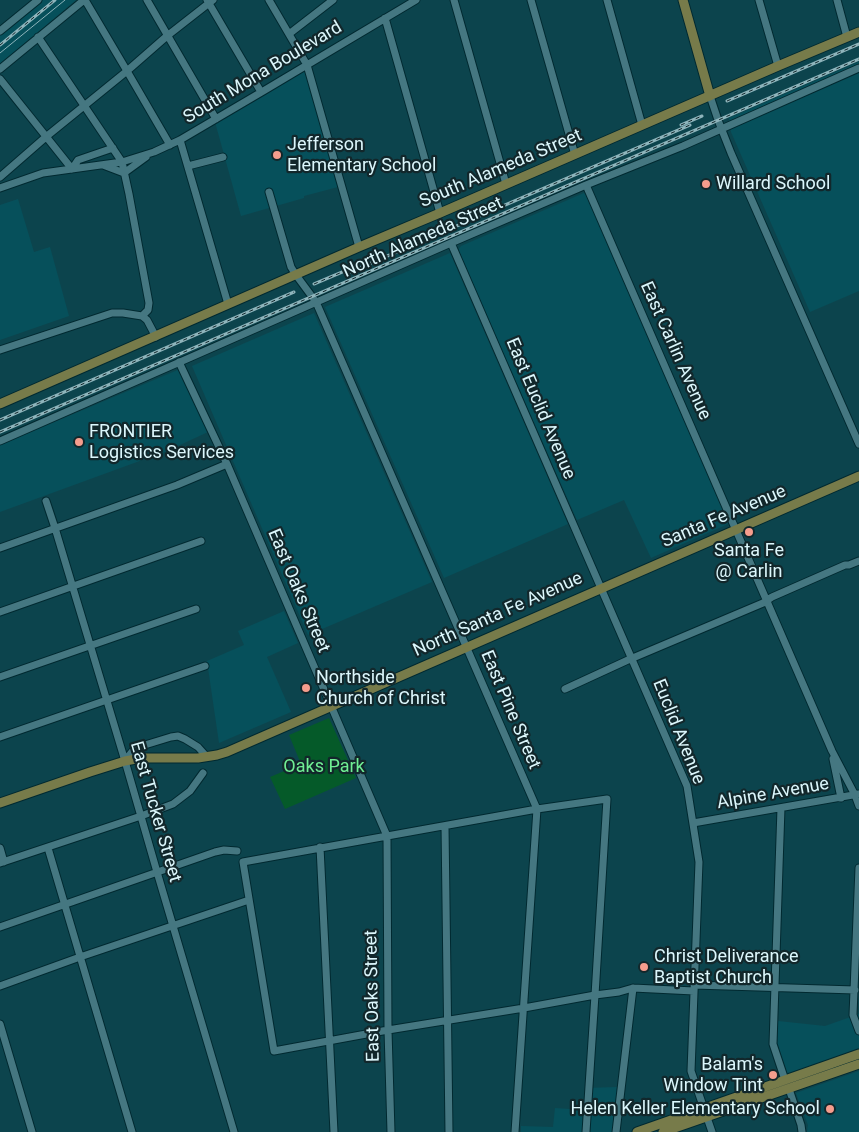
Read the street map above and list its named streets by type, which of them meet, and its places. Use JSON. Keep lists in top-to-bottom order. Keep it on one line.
{"streets":{"main road":["South Alameda Street","Santa Fe Avenue","North Santa Fe Avenue"],"street":["South Mona Boulevard","North Alameda Street","East Carlin Avenue","East Euclid Avenue","East Oaks Street","East Pine Street","Euclid Avenue","Alpine Avenue","East Tucker Street"]},"crossings":[["South Alameda Street","East Pine Street"],["North Alameda Street","East Carlin Avenue"],["North Alameda Street","East Euclid Avenue"],["North Alameda Street","East Oaks Street"],["North Alameda Street","East Pine Street"],["East Carlin Avenue","Santa Fe Avenue"],["East Euclid Avenue","Santa Fe Avenue"],["East Euclid Avenue","North Santa Fe Avenue"],["East Euclid Avenue","Euclid Avenue"],["Santa Fe Avenue","North Santa Fe Avenue"],["Santa Fe Avenue","Euclid Avenue"],["East Oaks Street","North Santa Fe Avenue"],["North Santa Fe Avenue","East Pine Street"],["North Santa Fe Avenue","Euclid Avenue"],["North Santa Fe Avenue","East Tucker Street"],["Euclid Avenue","Alpine Avenue"]],"parks":["Oaks Park"],"places":["Jefferson Elementary School","Willard School","FRONTIER Logistics Services","Santa Fe @ Carlin","Northside Church of Christ","Christ Deliverance Baptist Church","Balam's Window Tint","Helen Keller Elementary School"]}
